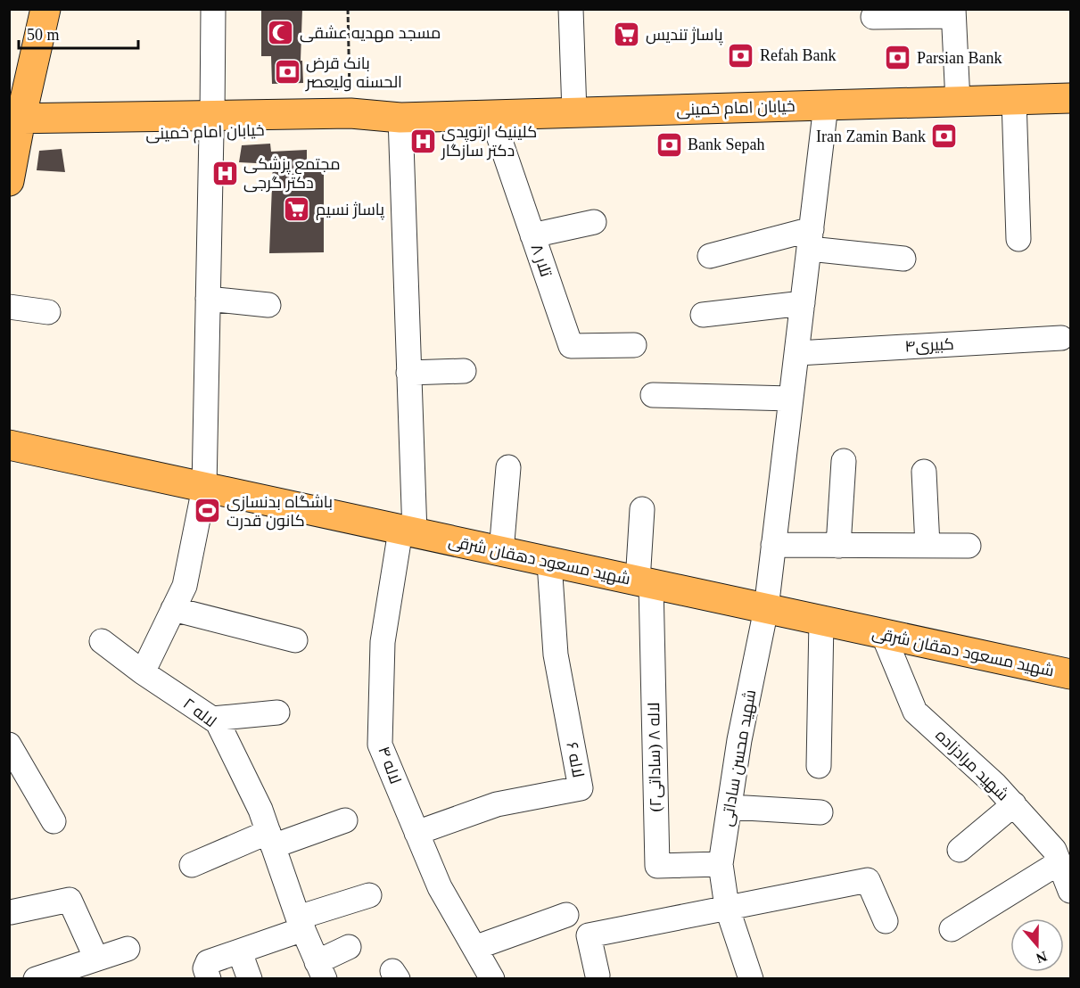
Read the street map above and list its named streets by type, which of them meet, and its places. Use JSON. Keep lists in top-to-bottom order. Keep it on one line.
{"streets":{"main road":["خیابان امام خمینی","شهید مسعود دهقان شرقی"],"street":["تلار ۸","کبیری۴","لاله ۲","لاله ۸ (ساداتی۲)","شهید محسن ساداتی","لاله ۶","لاله ۴","شهید مرادزاده"]},"crossings":[["خیابان امام خمینی","تلار ۸"],["خیابان امام خمینی","شهید محسن ساداتی"],["خیابان امام خمینی","لاله ۴"],["کبیری۴","شهید محسن ساداتی"],["شهید مسعود دهقان شرقی","لاله ۸ (ساداتی۲)"],["شهید مسعود دهقان شرقی","شهید محسن ساداتی"],["شهید مسعود دهقان شرقی","لاله ۶"],["شهید مسعود دهقان شرقی","لاله ۴"],["شهید مسعود دهقان شرقی","شهید مرادزاده"],["لاله ۸ (ساداتی۲)","شهید محسن ساداتی"],["لاله ۶","لاله ۴"]],"places":{"mosque":["مسجد مهدیه عشقی"],"supermarket":["پاساژ تندیس","پاساژ نسیم"],"bank":["Refah Bank","Parsian Bank","بانک قرض الحسنه ولیعصر","Iran Zamin Bank","Bank Sepah"],"hospital":["کلینیک ارتوپدی دکتر سازگار","مجتمع پزشکی دکتر گرجی"],"sports":["باشگاه بدنسازی کانون قدرت"]},"scale_bar":"50 m","north":"bottom"}
